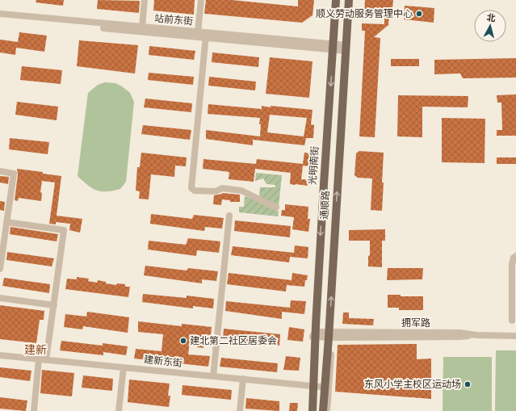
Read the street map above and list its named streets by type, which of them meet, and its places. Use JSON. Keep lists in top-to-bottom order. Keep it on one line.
{"streets":{"main road":["光明南街","通顺路"],"street":["站前东街","拥军路","建新东街"]},"crossings":[["站前东街","光明南街"],["站前东街","通顺路"],["光明南街","拥军路"],["通顺路","拥军路"],["通顺路","建新东街"]],"one_way":["光明南街","通顺路"],"districts":["建新"],"places":["顺义劳动服务管理中心","建北第二社区居委会","东风小学主校区运动场"],"north":"top"}
